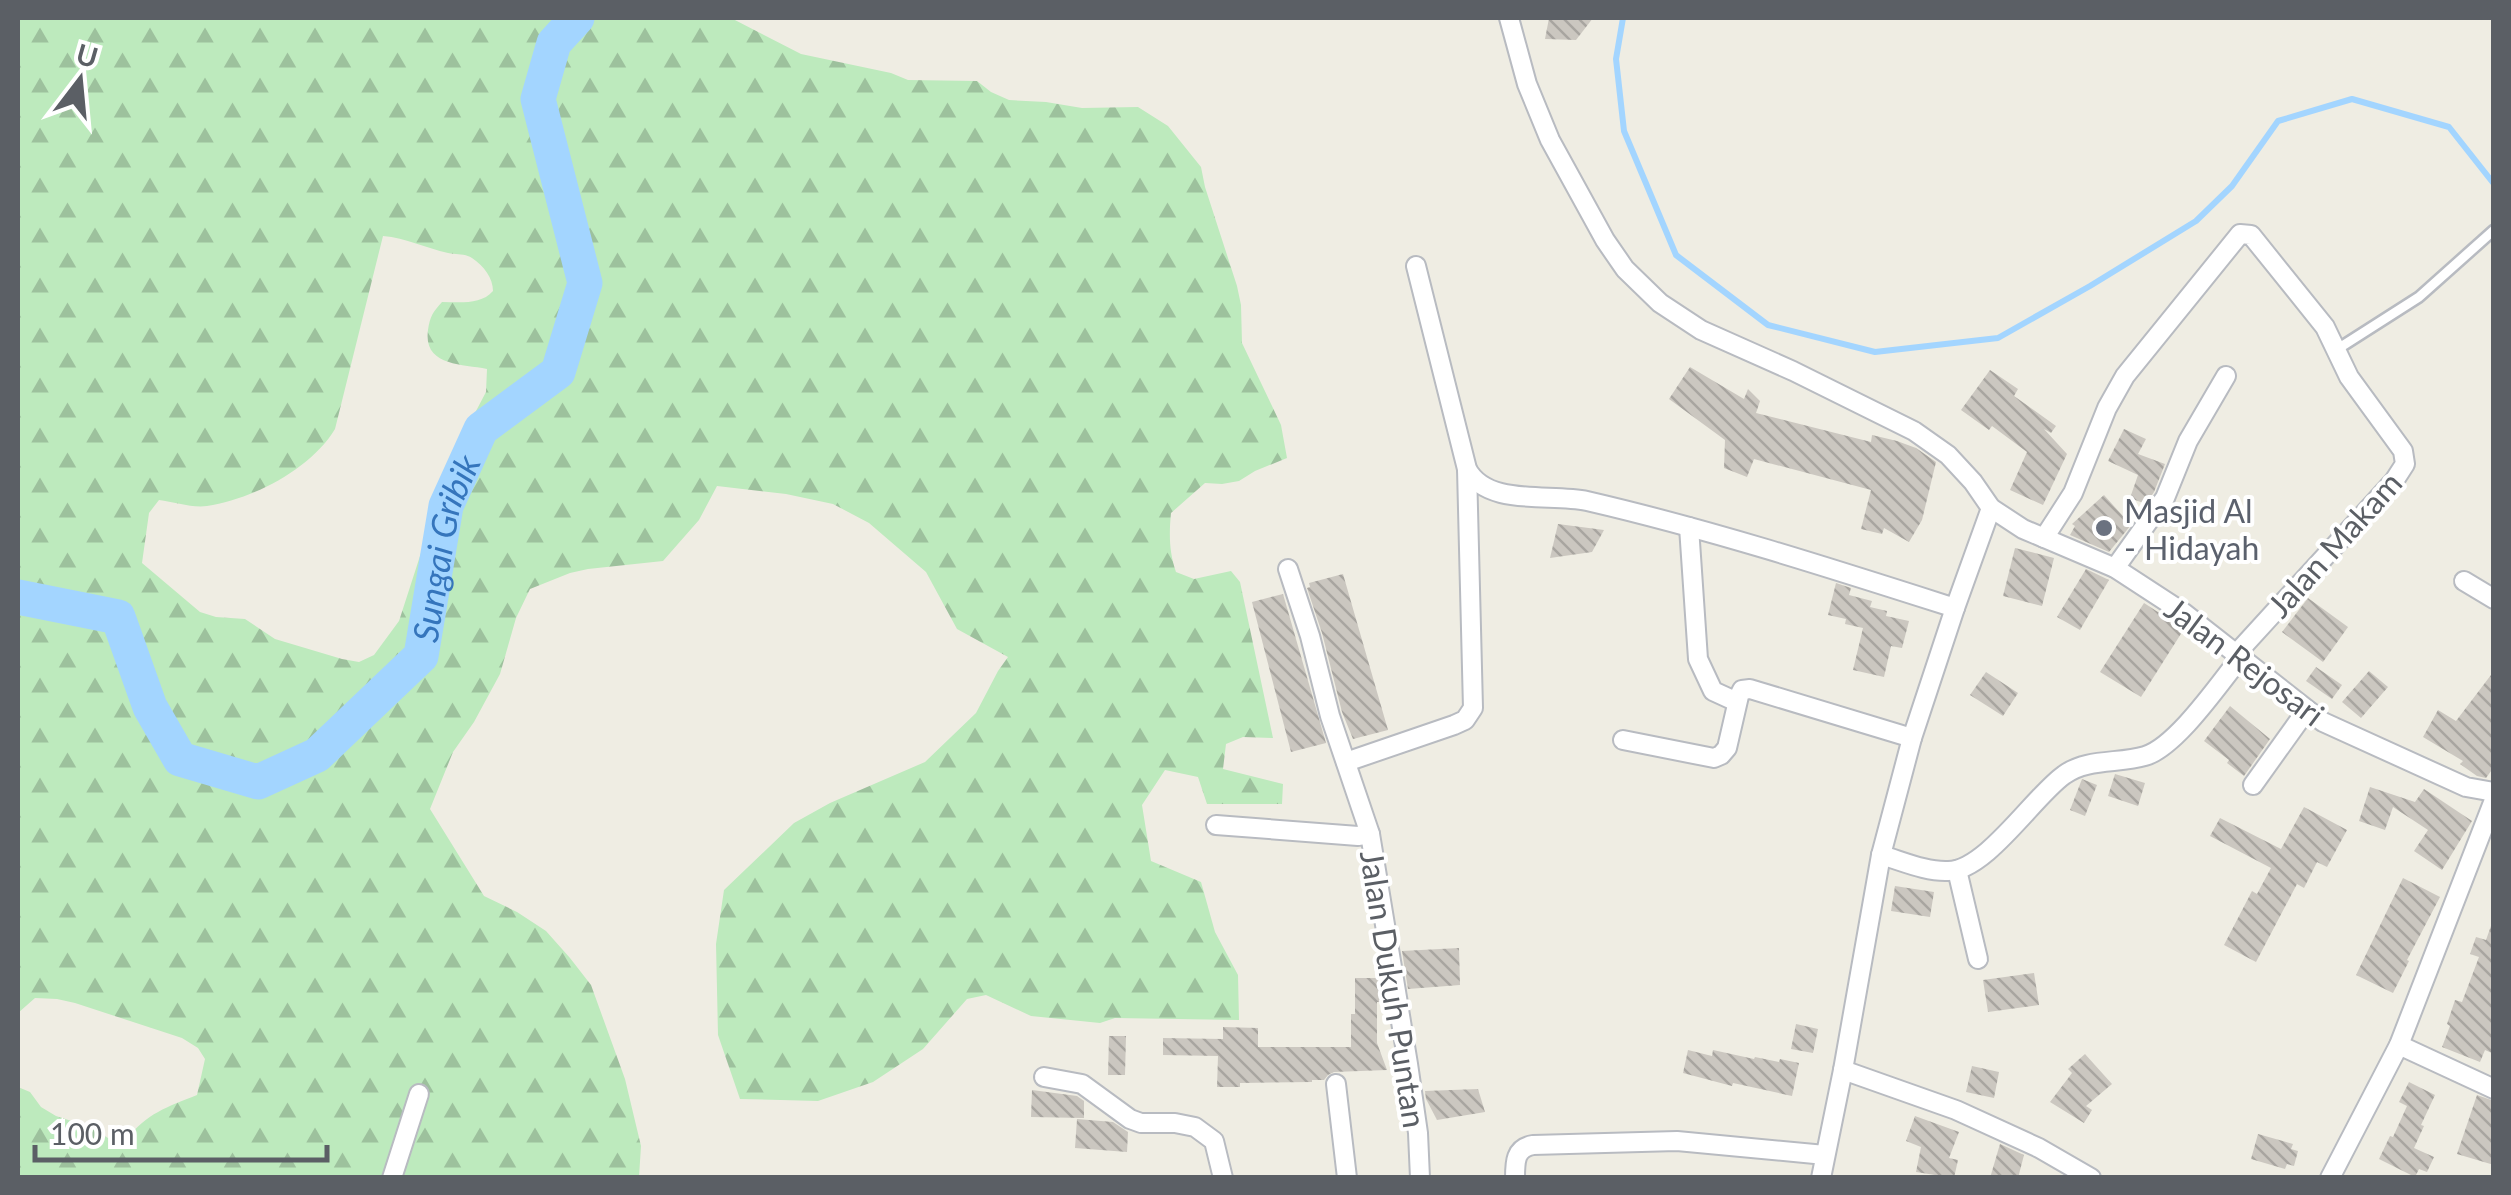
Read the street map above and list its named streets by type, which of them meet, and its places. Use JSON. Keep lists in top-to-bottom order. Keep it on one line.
{"streets":{"street":["Jalan Makam","Jalan Rejosari","Jalan Dukuh Puntan"]},"crossings":[["Jalan Makam","Jalan Rejosari"]],"water":["Sungai Gribik"],"places":["Masjid Al - Hidayah"],"scale_bar":"100 m","north":"top"}
